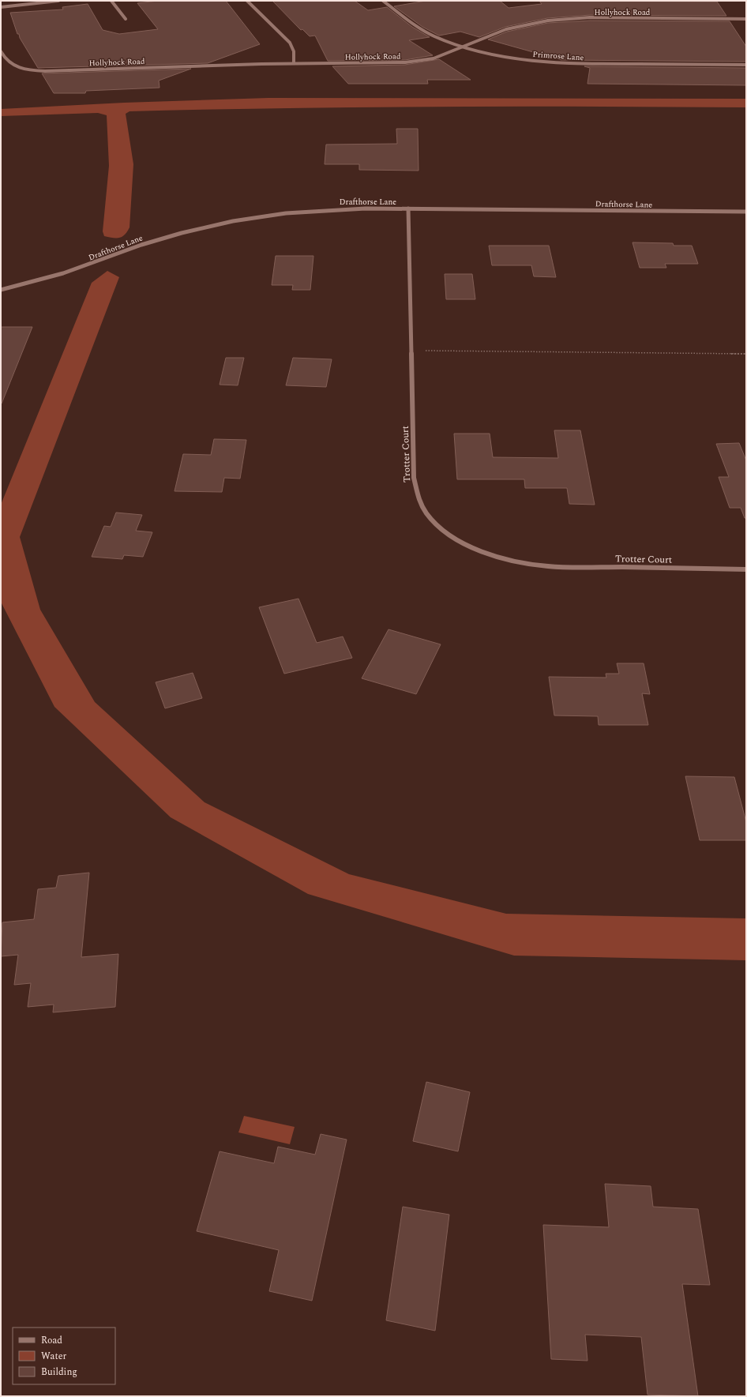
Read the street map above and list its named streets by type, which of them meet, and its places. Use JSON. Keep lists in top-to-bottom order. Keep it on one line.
{"streets":{"street":["Hollyhock Road","Primrose Lane","Drafthorse Lane","Trotter Court"]},"crossings":[["Hollyhock Road","Primrose Lane"],["Drafthorse Lane","Trotter Court"]],"legend":["Road","Water","Building"]}
